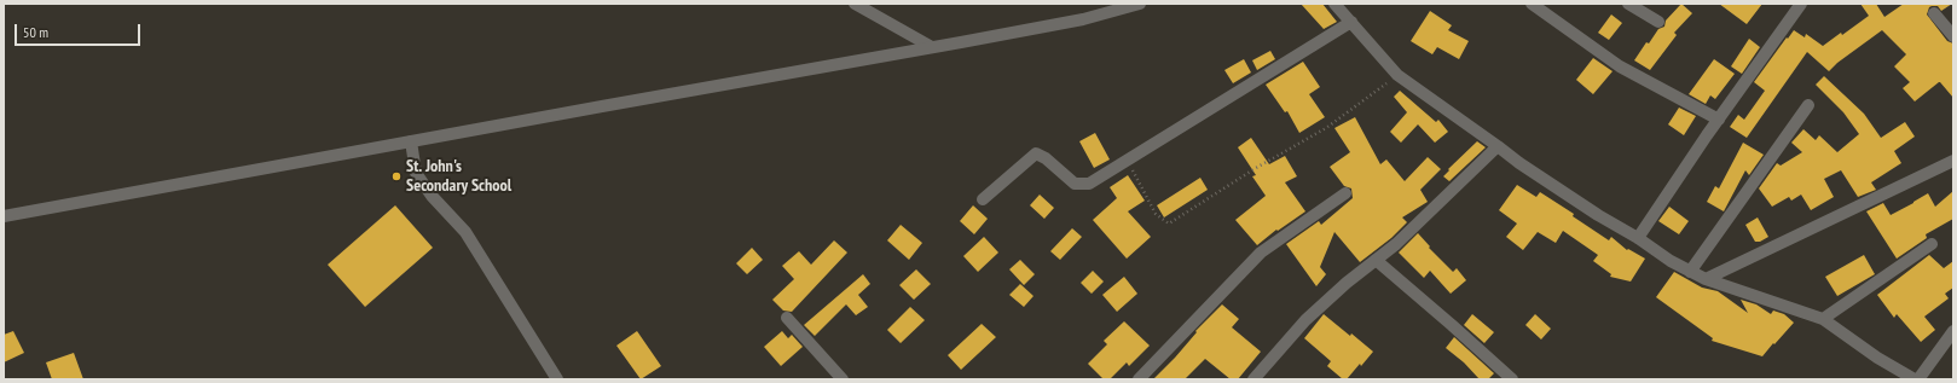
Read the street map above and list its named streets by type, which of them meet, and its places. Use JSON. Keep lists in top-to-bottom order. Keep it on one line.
{"places":["St. John's Secondary School"],"scale_bar":"50 m"}
